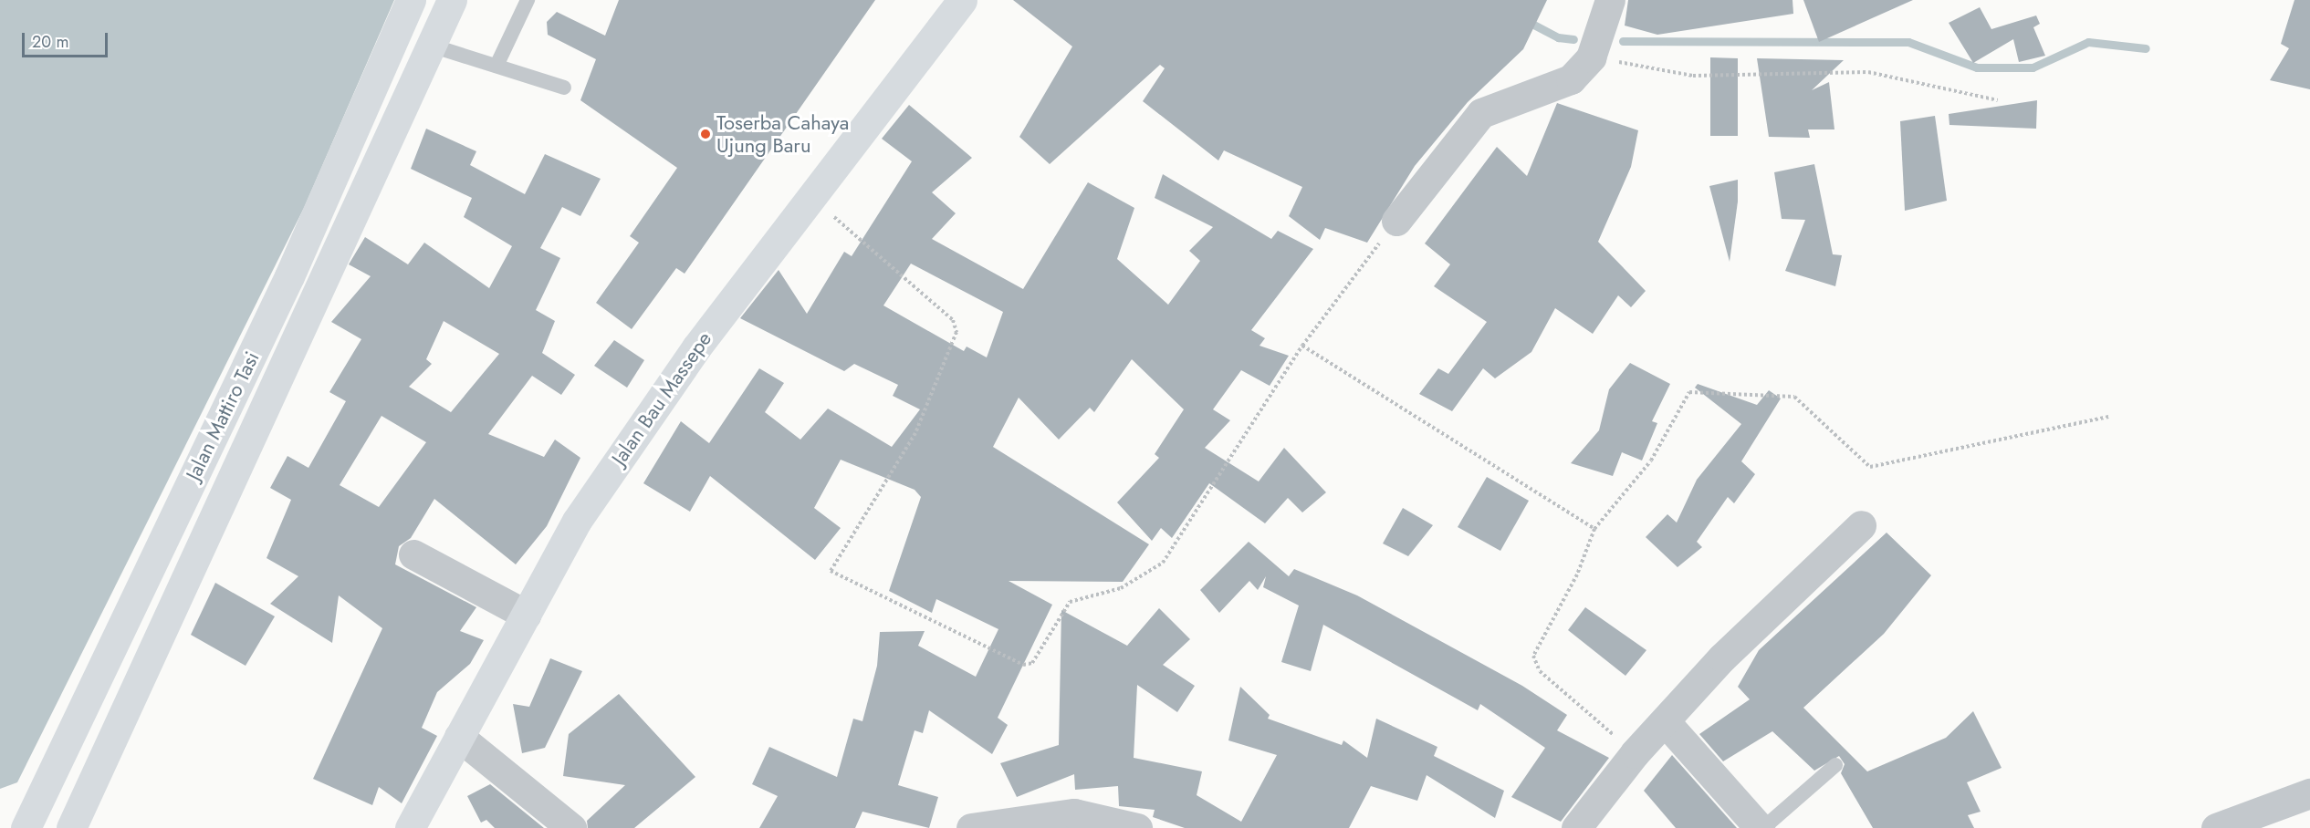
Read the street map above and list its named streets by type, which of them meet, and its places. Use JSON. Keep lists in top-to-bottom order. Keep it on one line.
{"streets":{"main road":["Jalan Bau Massepe","Jalan Mattiro Tasi"]},"places":["Toserba Cahaya Ujung Baru"],"scale_bar":"20 m"}
